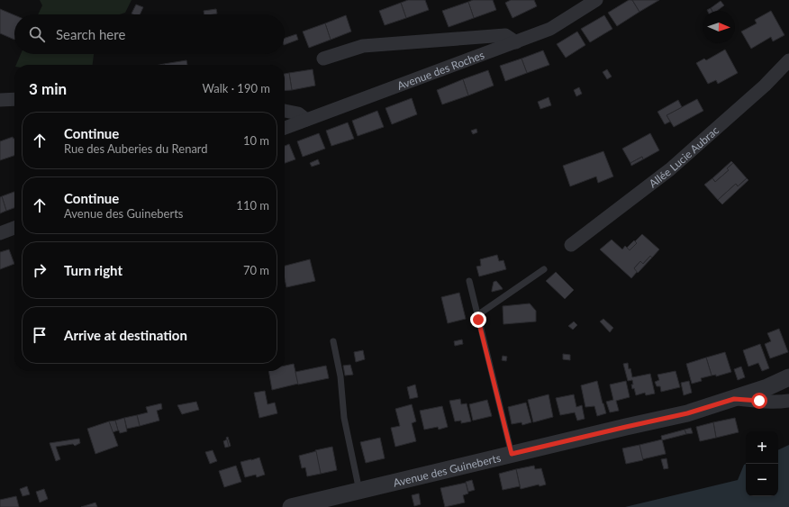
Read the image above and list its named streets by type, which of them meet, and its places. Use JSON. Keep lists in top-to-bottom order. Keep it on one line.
{"streets":{"street":["Avenue des Roches","Allée Lucie Aubrac","Avenue des Guineberts"]},"north":"right","page":{"search":"Search here","heading":["3 min","Walk · 190 m"],"list":[["Continue","Rue des Auberies du Renard","10 m"],["Continue","Avenue des Guineberts","110 m"],["Turn right","70 m"],"Arrive at destination"],"map_buttons":["+","−"]}}
